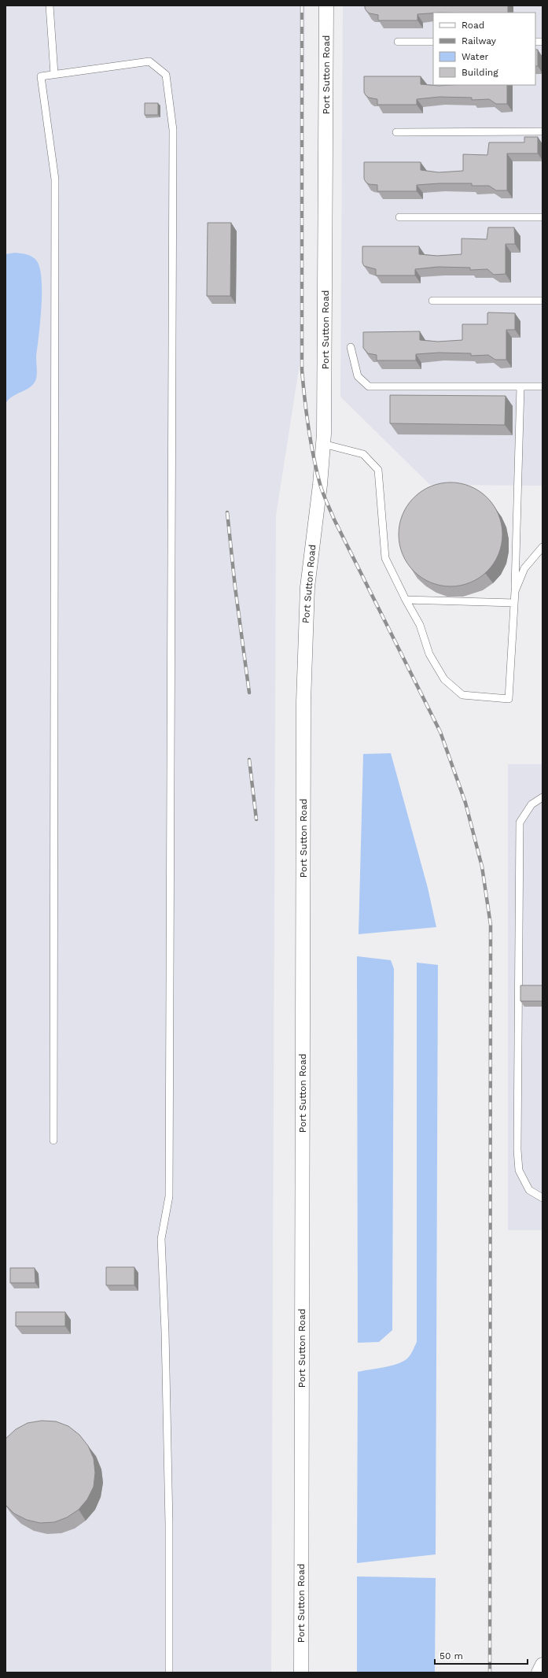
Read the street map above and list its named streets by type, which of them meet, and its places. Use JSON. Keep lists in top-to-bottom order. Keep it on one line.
{"streets":{"street":["Port Sutton Road"]},"legend":["Road","Railway","Water","Building"],"scale_bar":"50 m"}
